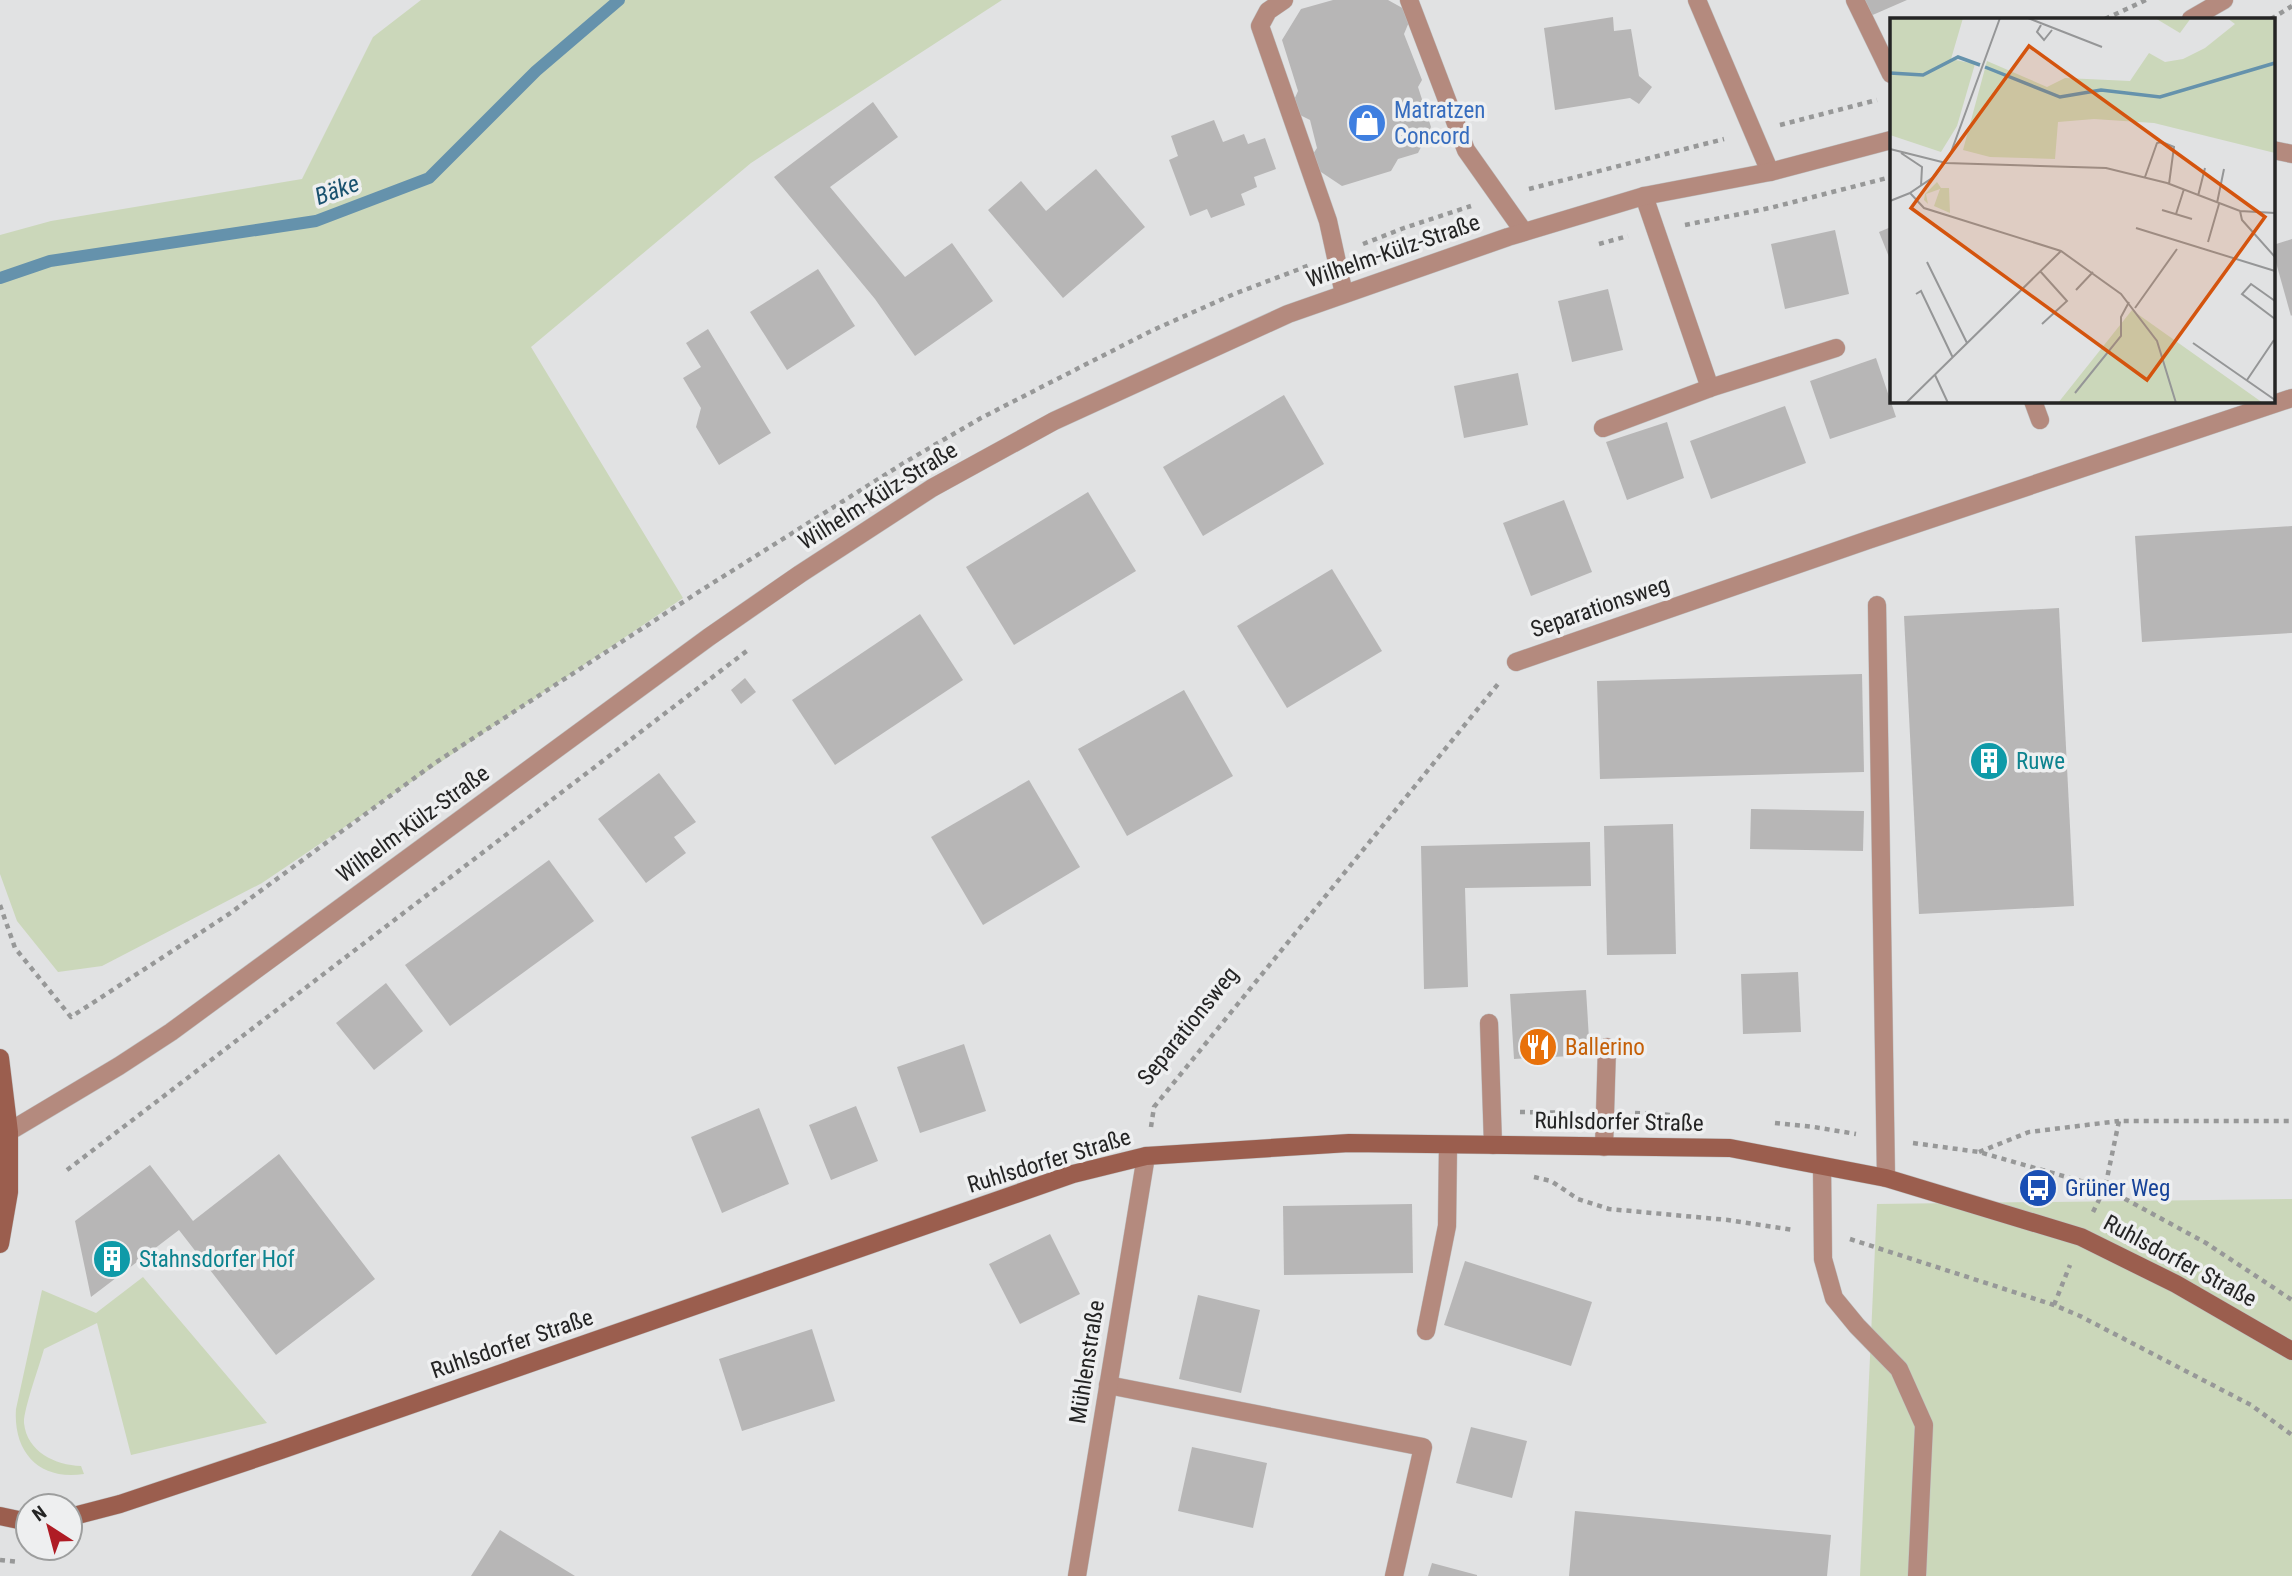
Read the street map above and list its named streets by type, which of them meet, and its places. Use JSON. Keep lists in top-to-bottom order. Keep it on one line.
{"streets":{"main road":["Ruhlsdorfer Straße"],"street":["Wilhelm-Külz-Straße","Separationsweg","Mühlenstraße"]},"crossings":[["Separationsweg","Ruhlsdorfer Straße"],["Separationsweg","Mühlenstraße"],["Ruhlsdorfer Straße","Mühlenstraße"]],"water":["Bäke"],"places":{"shop":["Matratzen Concord"],"building":["Ruwe","Stahnsdorfer Hof"],"restaurant":["Ballerino"],"bus stop":["Grüner Weg"]},"north":"top left"}
